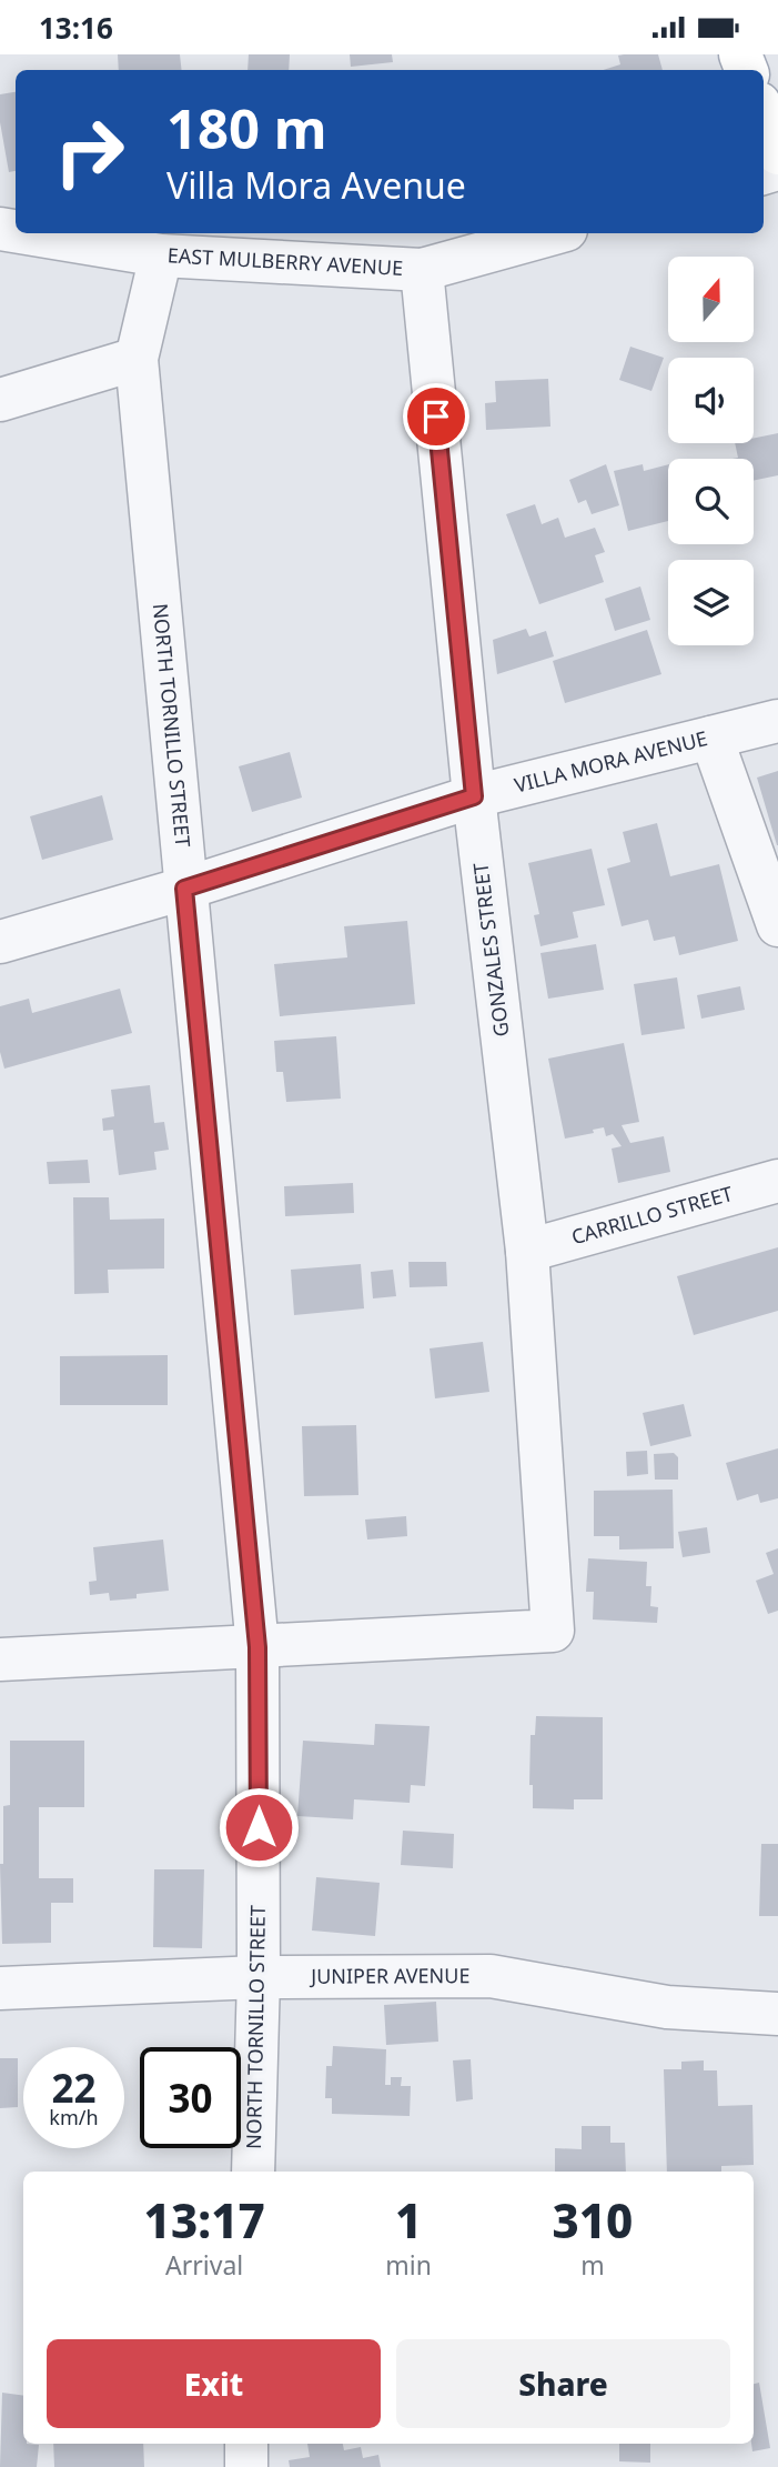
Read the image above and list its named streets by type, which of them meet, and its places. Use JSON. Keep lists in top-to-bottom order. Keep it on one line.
{"streets":{"street":["EAST MULBERRY AVENUE","NORTH TORNILLO STREET","VILLA MORA AVENUE","GONZALES STREET","CARRILLO STREET","JUNIPER AVENUE"]},"crossings":[["EAST MULBERRY AVENUE","NORTH TORNILLO STREET"],["EAST MULBERRY AVENUE","GONZALES STREET"],["NORTH TORNILLO STREET","VILLA MORA AVENUE"],["NORTH TORNILLO STREET","GONZALES STREET"],["NORTH TORNILLO STREET","JUNIPER AVENUE"],["VILLA MORA AVENUE","GONZALES STREET"],["GONZALES STREET","CARRILLO STREET"]],"north":"top","page":{"status":"13:16","turn":["180 m","Villa Mora Avenue"],"speed":"22 km/h","limit":"30","eta":["13:17","Arrival","1","min","310","m"],"buttons":["Exit","Share"]}}
